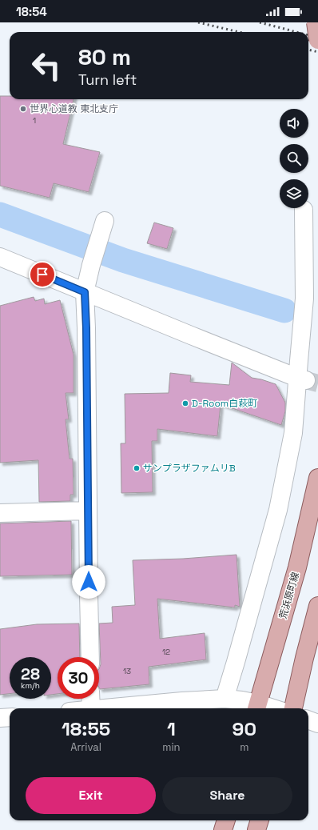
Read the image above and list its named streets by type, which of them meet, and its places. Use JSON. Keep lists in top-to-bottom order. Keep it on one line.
{"streets":{"main road":["荒浜原町線"]},"places":["世界心道教 東北支庁","D-Room白萩町","サンプラザファムリB"],"house_numbers":["1","12","13"],"page":{"status":"18:54","turn":["80 m","Turn left"],"speed":"28 km/h","limit":"30","eta":["18:55","Arrival","1","min","90","m"],"buttons":["Exit","Share"]}}
